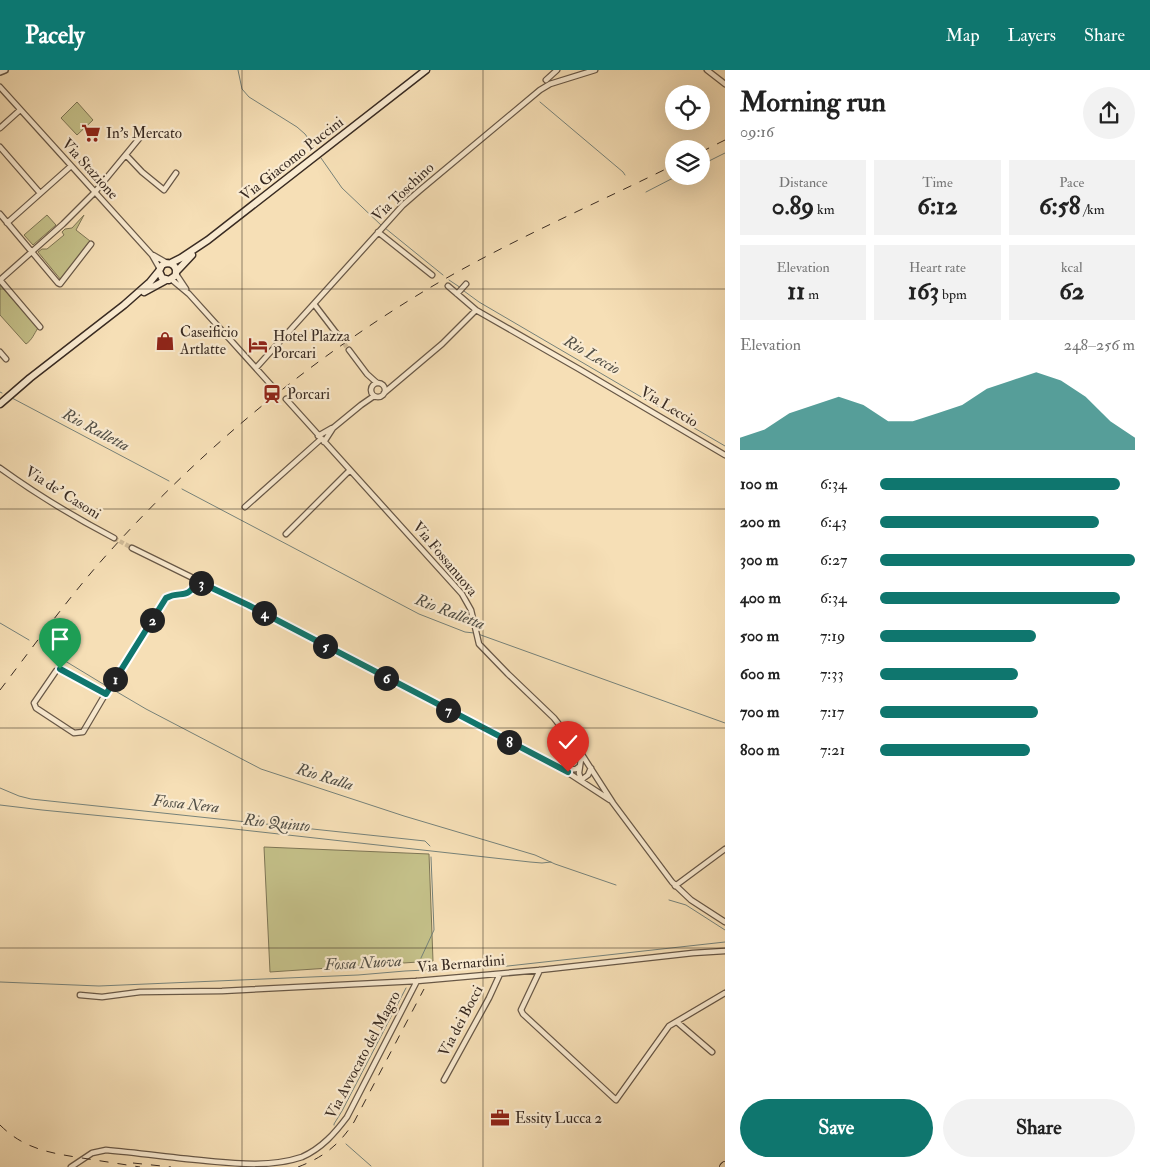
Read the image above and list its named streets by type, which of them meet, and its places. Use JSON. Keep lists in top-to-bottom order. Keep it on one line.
{"streets":{"main road":["Via Giacomo Puccini"],"street":["Via Stazione","Via Toschino","Via Leccio","Via de' Casoni","Via Fossanuova","Via Bernardini","Via dei Bocci","Via Avvocato del Magro"]},"crossings":[["Via Giacomo Puccini","Via Stazione"],["Via Bernardini","Via dei Bocci"],["Via Bernardini","Via Avvocato del Magro"]],"water":["Rio Leccio","Rio Ralletta","Rio Ralla","Fossa Nera","Rio Quinto","Fossa Nuova"],"places":{"supermarket":["In's Mercato"],"shop":["Caseificio Artlatte"],"hotel":["Hotel Plazza Porcari"],"station":["Porcari"],"office":["Essity Lucca 2"]},"page":{"header":"Pacely","nav":["Map","Layers","Share"],"heading":["Morning run","09:16"],"stats":[["Distance","0.89 km"],["Time","6:12"],["Pace","6:58 /km"],["Elevation","11 m"],["Heart rate","163 bpm"],["kcal","62"]],"chart":["Elevation","248–256 m"],"list":[{"name":"100 m","note":"6:34"},{"name":"200 m","note":"6:43"},{"name":"300 m","note":"6:27"},{"name":"400 m","note":"6:34"},{"name":"500 m","note":"7:19"},{"name":"600 m","note":"7:33"},{"name":"700 m","note":"7:17"},{"name":"800 m","note":"7:21"}],"pins":["3","4","2","5","6","1","7","8"],"buttons":["Save","Share"]}}
